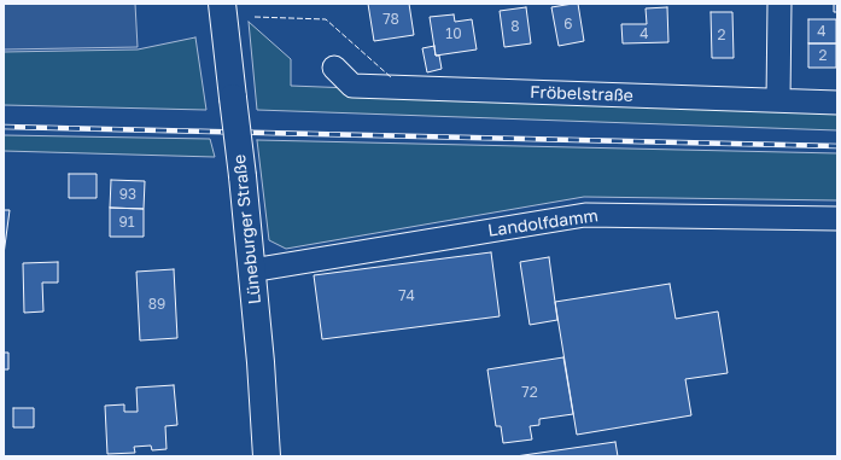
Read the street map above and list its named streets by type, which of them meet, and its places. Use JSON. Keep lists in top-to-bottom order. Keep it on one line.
{"streets":{"main road":["Lüneburger Straße"],"street":["Fröbelstraße","Landolfdamm"]},"crossings":[["Landolfdamm","Lüneburger Straße"]],"house_numbers":["78","6","8","4","10","4","2","2","93","91","74","89","72"]}
